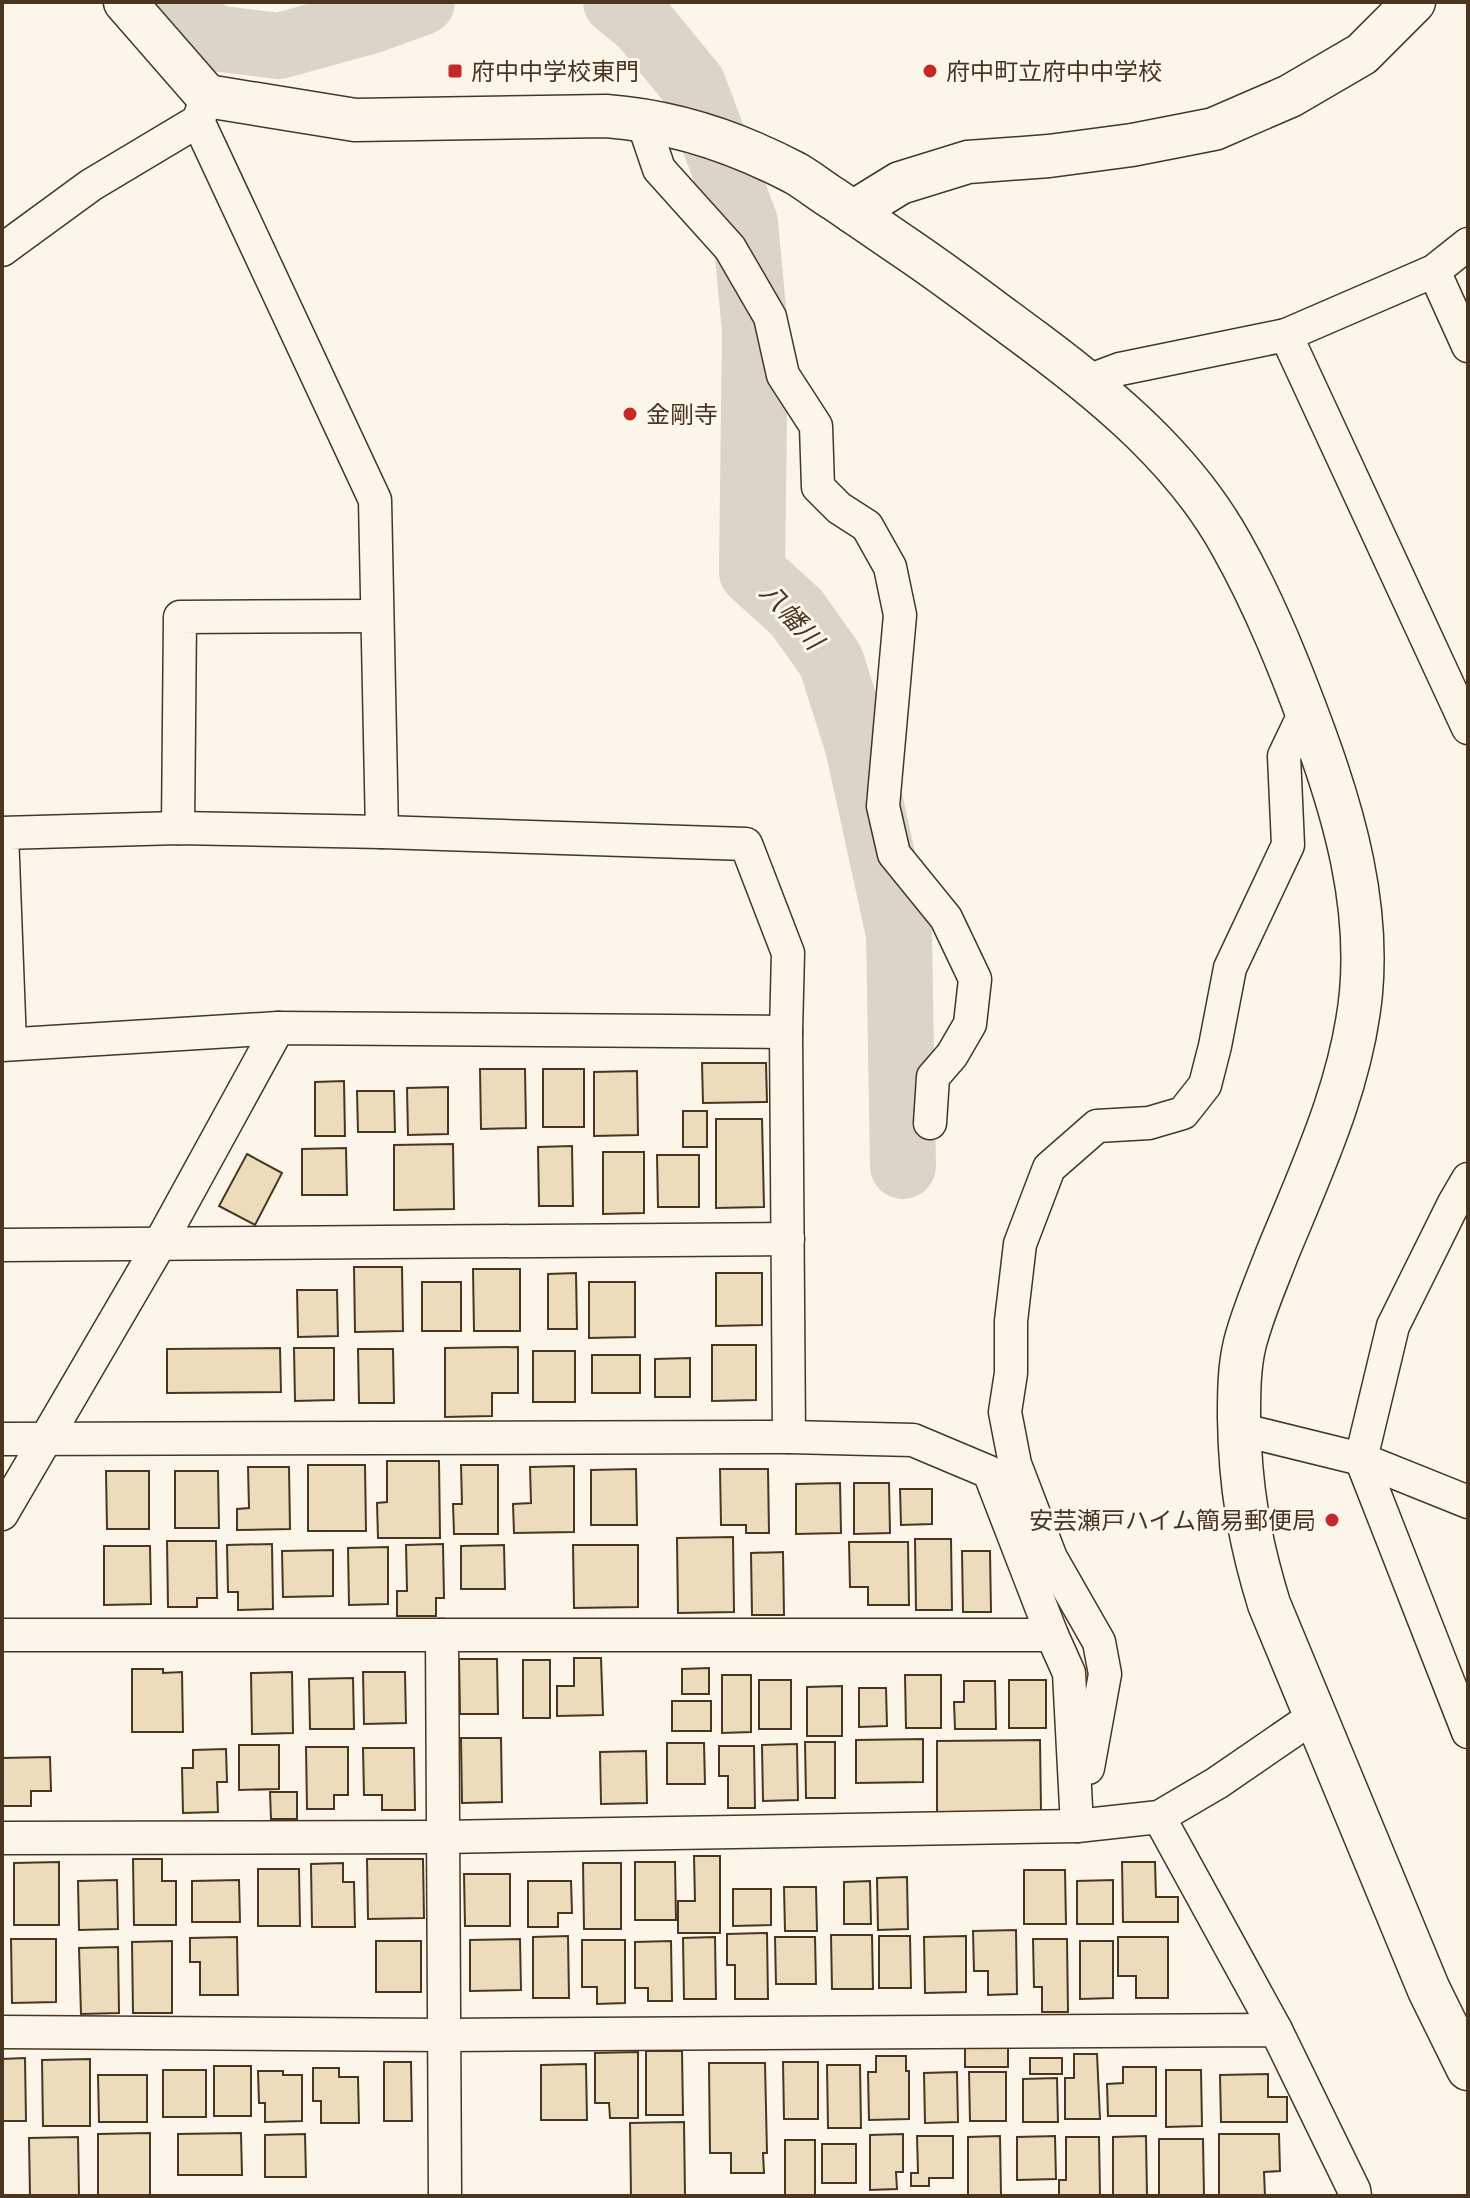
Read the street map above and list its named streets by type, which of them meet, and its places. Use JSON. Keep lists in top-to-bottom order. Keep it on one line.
{"water":["八幡川"],"places":{"transit":["府中中学校東門"],"other":["府中町立府中中学校","金剛寺","安芸瀬戸ハイム簡易郵便局"]}}
